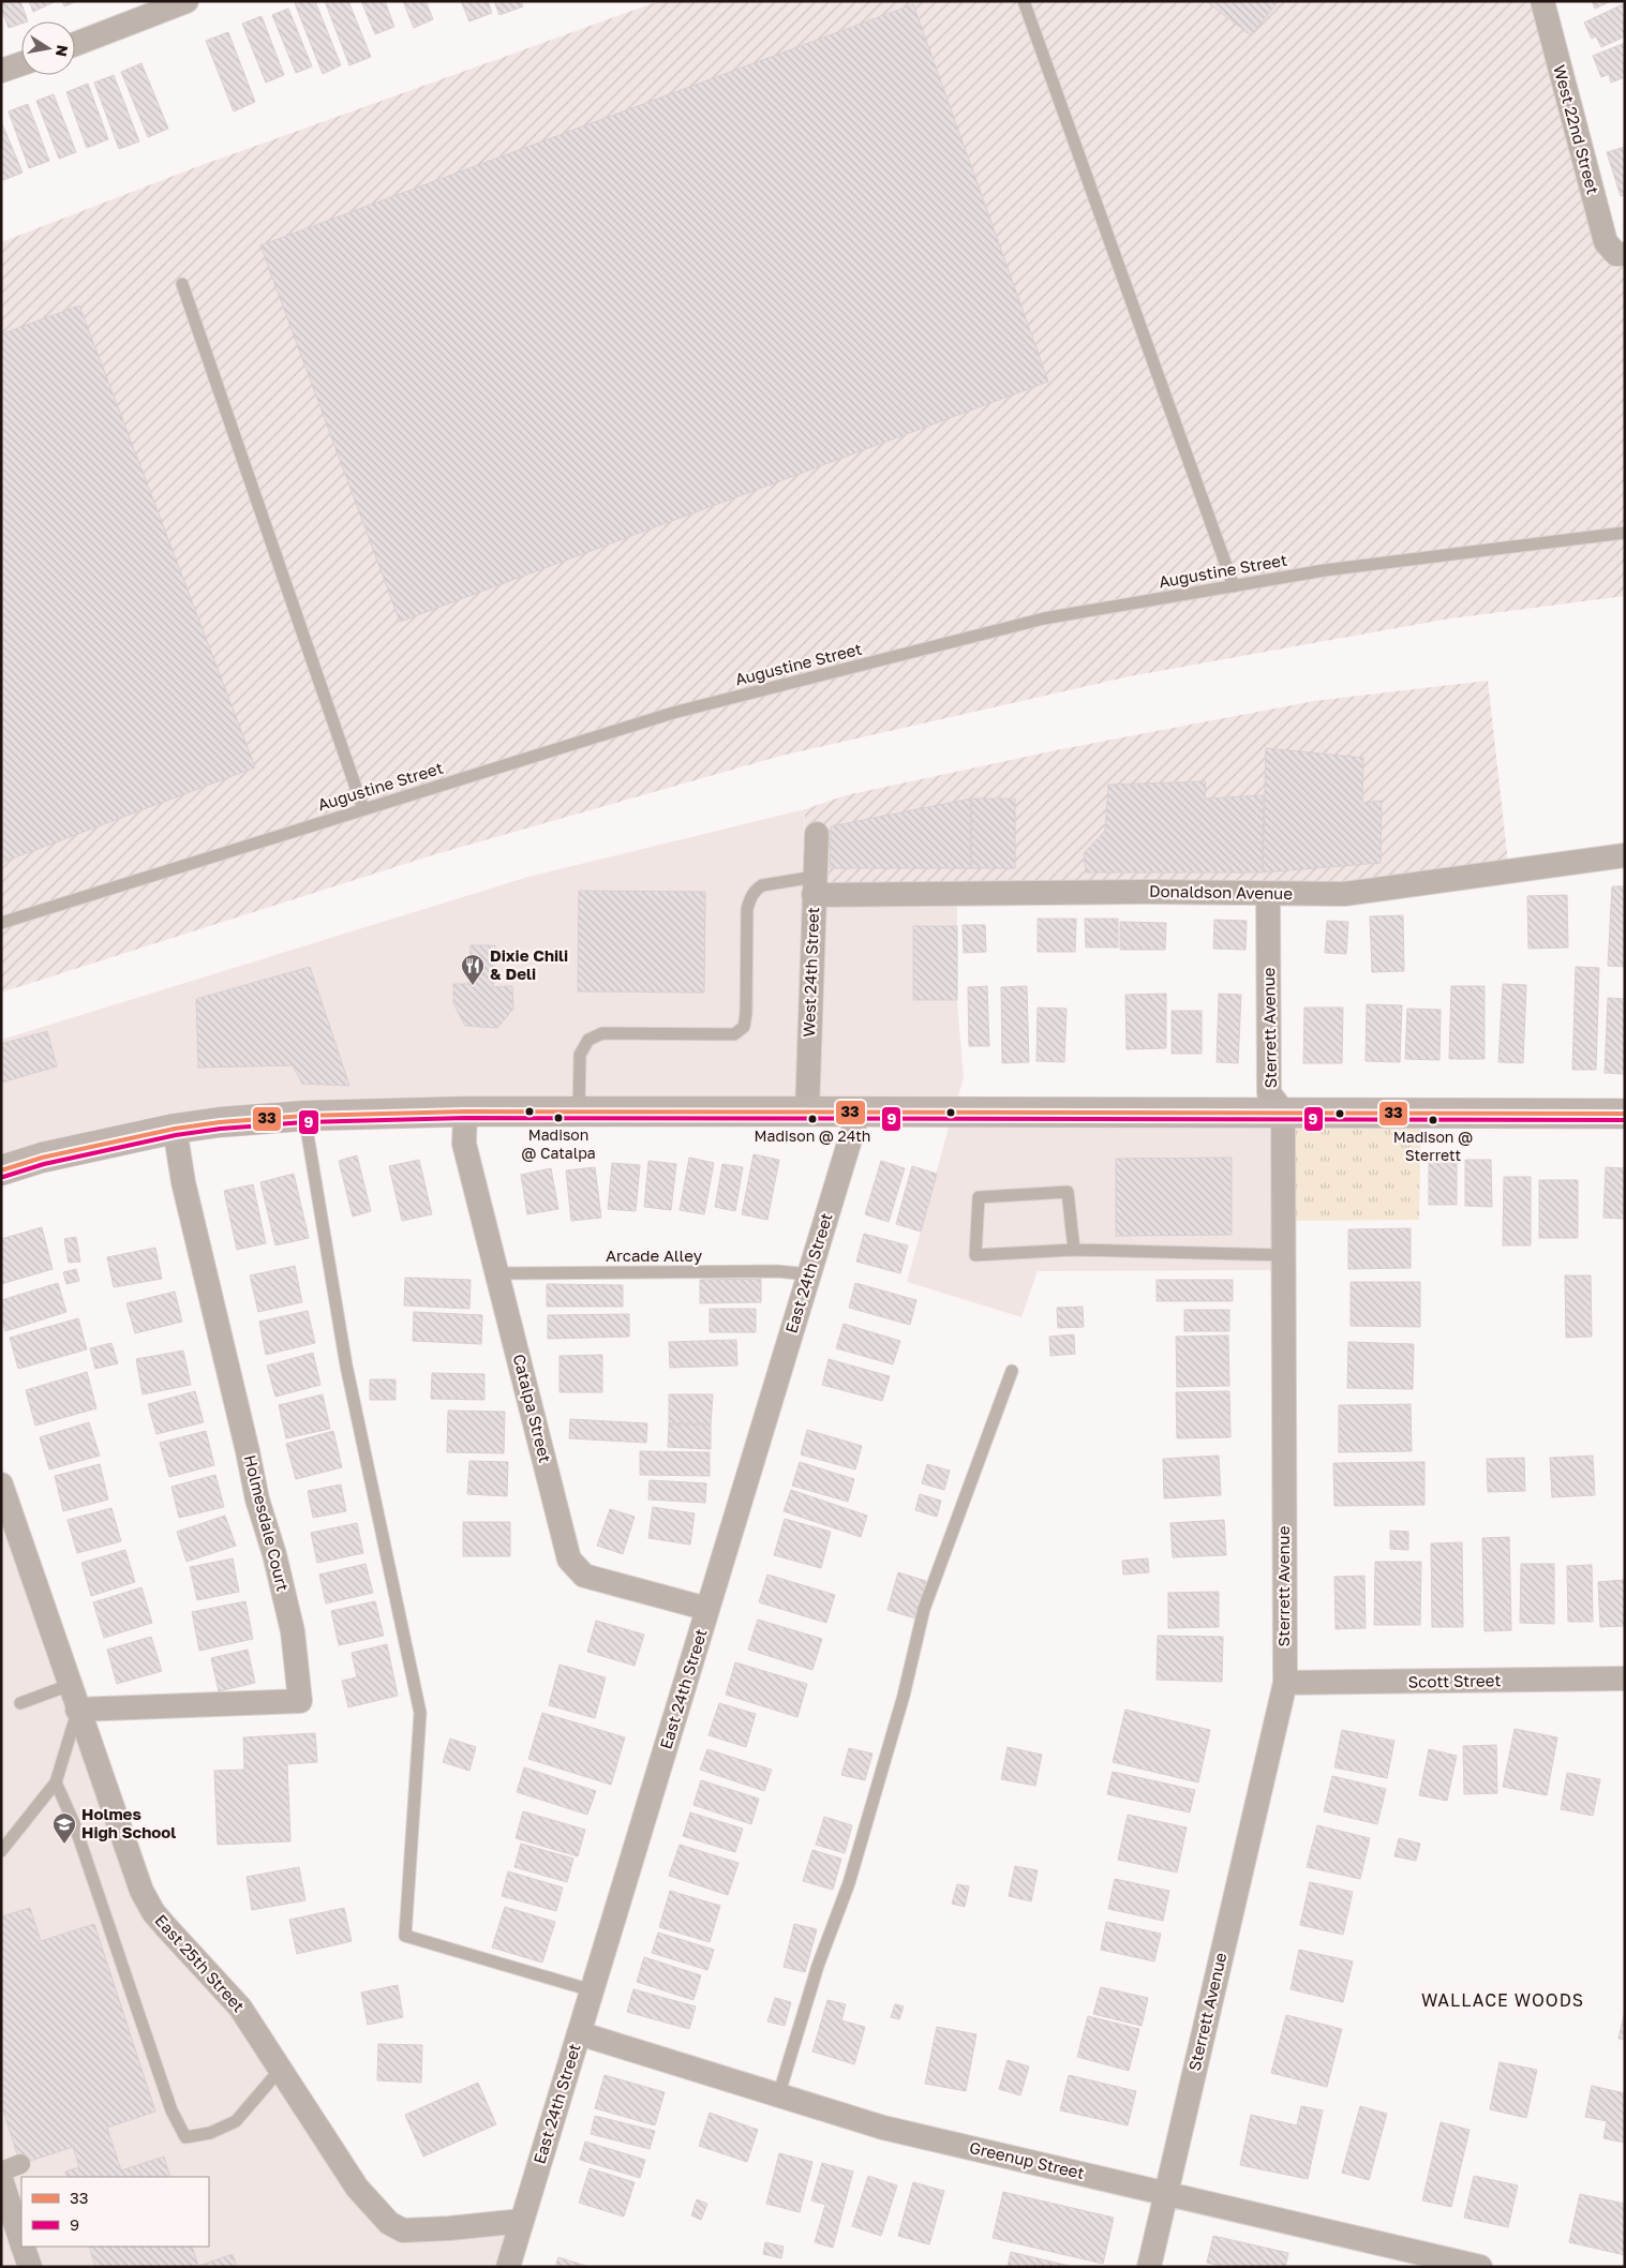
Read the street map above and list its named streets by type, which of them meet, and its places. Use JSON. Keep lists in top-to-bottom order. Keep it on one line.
{"streets":{"street":["West 22nd Street","Donaldson Avenue","West 24th Street","Sterrett Avenue","East 24th Street","Catalpa Street","Holmesdale Court","Scott Street","East 25th Street","Greenup Street"],"lane":["Augustine Street","Arcade Alley"]},"crossings":[["Donaldson Avenue","West 24th Street"],["Donaldson Avenue","Sterrett Avenue"],["Sterrett Avenue","Scott Street"],["Sterrett Avenue","Greenup Street"],["Arcade Alley","East 24th Street"],["Arcade Alley","Catalpa Street"],["East 24th Street","Catalpa Street"],["East 24th Street","East 25th Street"],["East 24th Street","Greenup Street"],["Holmesdale Court","East 25th Street"]],"districts":["WALLACE WOODS"],"places":{"restaurant":["Dixie Chili & Deli"],"other":["Madison @ Catalpa","Madison @ 24th","Madison @ Sterrett"],"school or university":["Holmes High School"]},"lines":["transit line 33","transit line 9"],"legend":["33","9"],"north":"right"}
